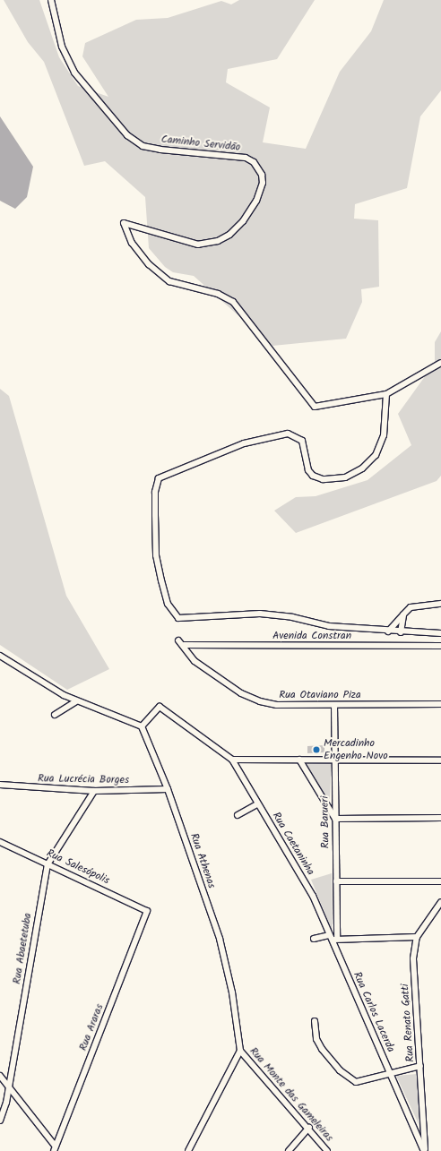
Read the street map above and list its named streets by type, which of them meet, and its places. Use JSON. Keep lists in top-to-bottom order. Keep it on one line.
{"streets":{"street":["Caminho Servidão","Avenida Constran","Rua Otaviano Piza","Rua Lucrécia Borges","Rua Barueri","Rua Caetaninha","Rua Athenas","Rua Salesópolis","Rua Abaetetuba","Rua Carlos Lacerda","Rua Renato Gatti","Rua Araras","Rua Monte das Gameleiras"]},"crossings":[["Avenida Constran","Rua Otaviano Piza"],["Rua Otaviano Piza","Rua Barueri"],["Rua Lucrécia Borges","Rua Athenas"],["Rua Lucrécia Borges","Rua Abaetetuba"],["Rua Barueri","Rua Caetaninha"],["Rua Barueri","Rua Carlos Lacerda"],["Rua Caetaninha","Rua Carlos Lacerda"],["Rua Athenas","Rua Monte das Gameleiras"],["Rua Salesópolis","Rua Abaetetuba"],["Rua Salesópolis","Rua Araras"],["Rua Carlos Lacerda","Rua Renato Gatti"]],"places":["Mercadinho Engenho Novo"]}
